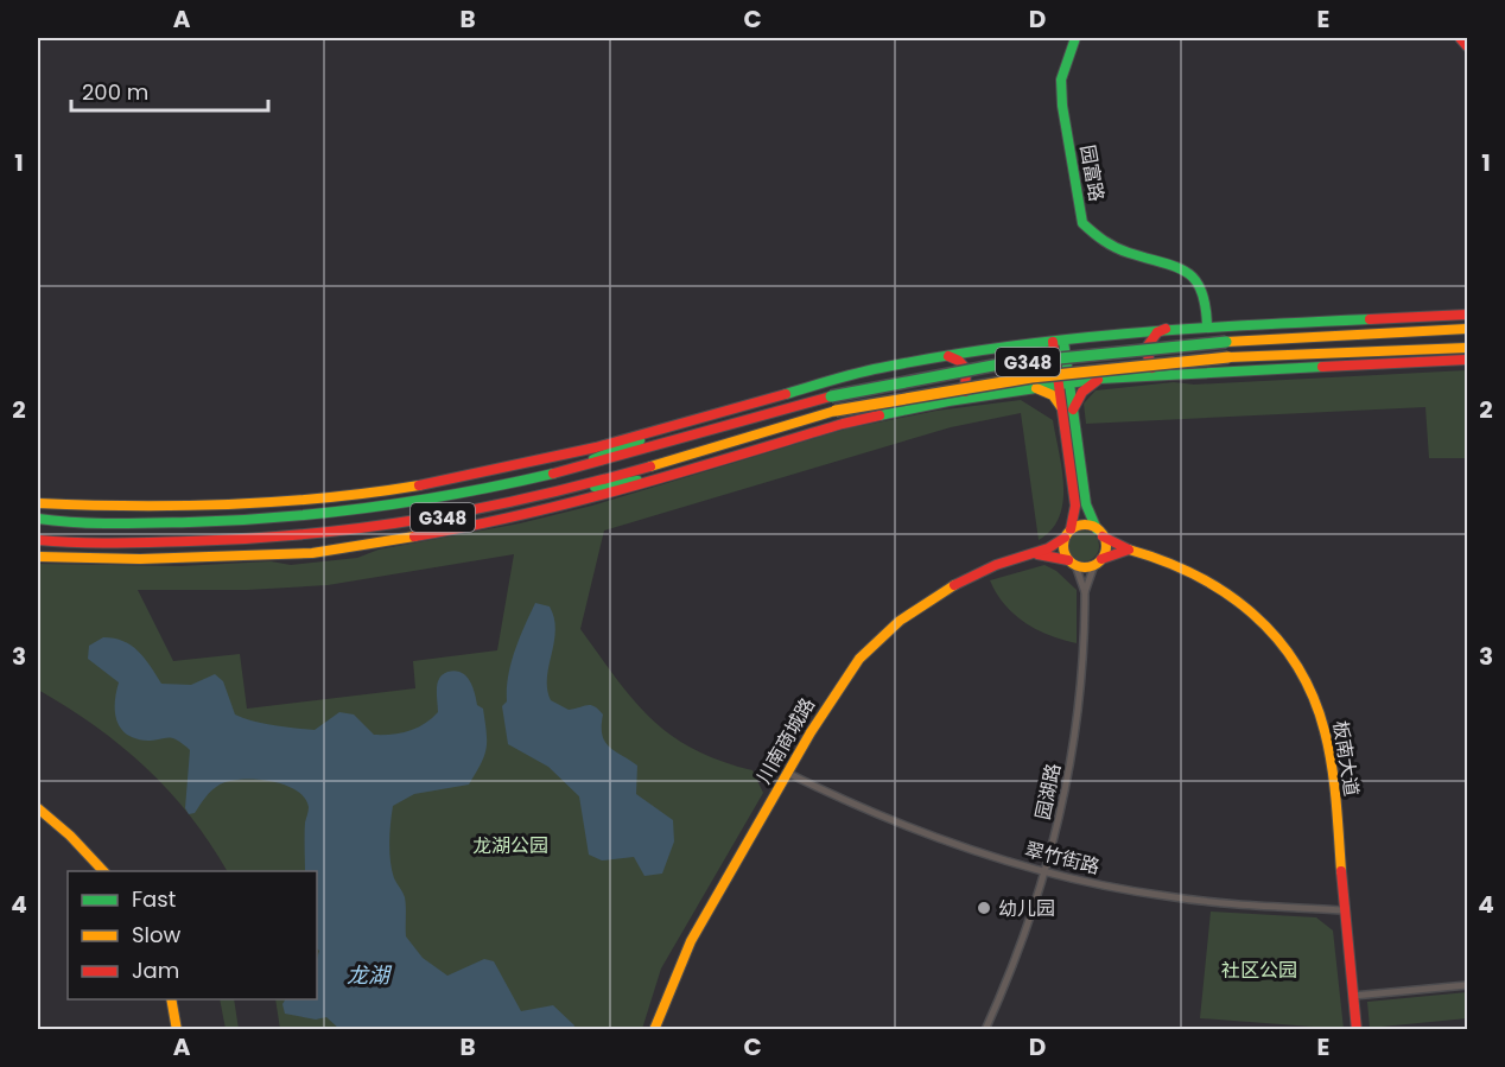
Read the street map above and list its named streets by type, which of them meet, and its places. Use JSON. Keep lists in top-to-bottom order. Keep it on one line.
{"streets":{"main road":["园富路","G348","川南商城路","板南大道"],"street":["园湖路","翠竹街路"]},"crossings":[["川南商城路","板南大道"],["川南商城路","翠竹街路"],["板南大道","翠竹街路"],["园湖路","翠竹街路"]],"water":["龙湖"],"parks":["龙湖公园","社区公园"],"places":["幼儿园"],"legend":["Fast","Slow","Jam"],"scale_bar":"200 m","grid":{"columns":["A","B","C","D","E"],"rows":["1","2","3","4"]}}
